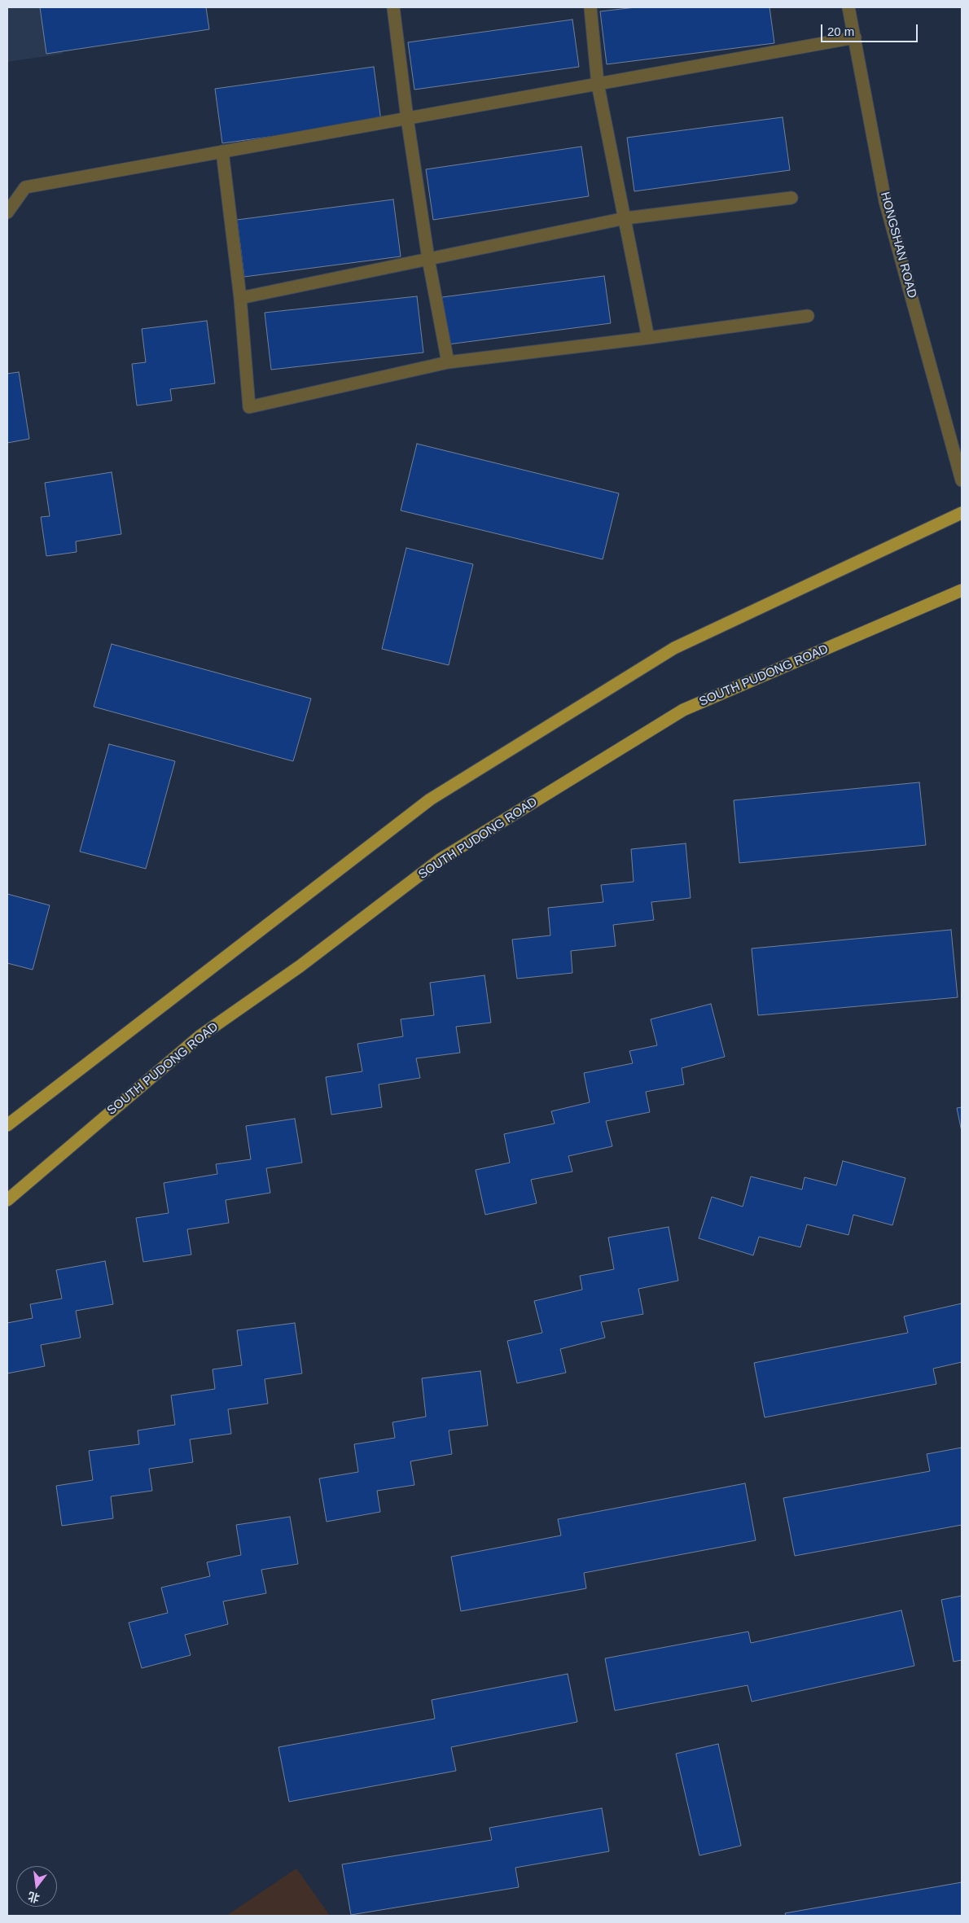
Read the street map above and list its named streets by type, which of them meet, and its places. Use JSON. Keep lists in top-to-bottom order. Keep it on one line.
{"streets":{"main road":["SOUTH PUDONG ROAD"],"street":["HONGSHAN ROAD"]},"scale_bar":"20 m","north":"bottom"}
